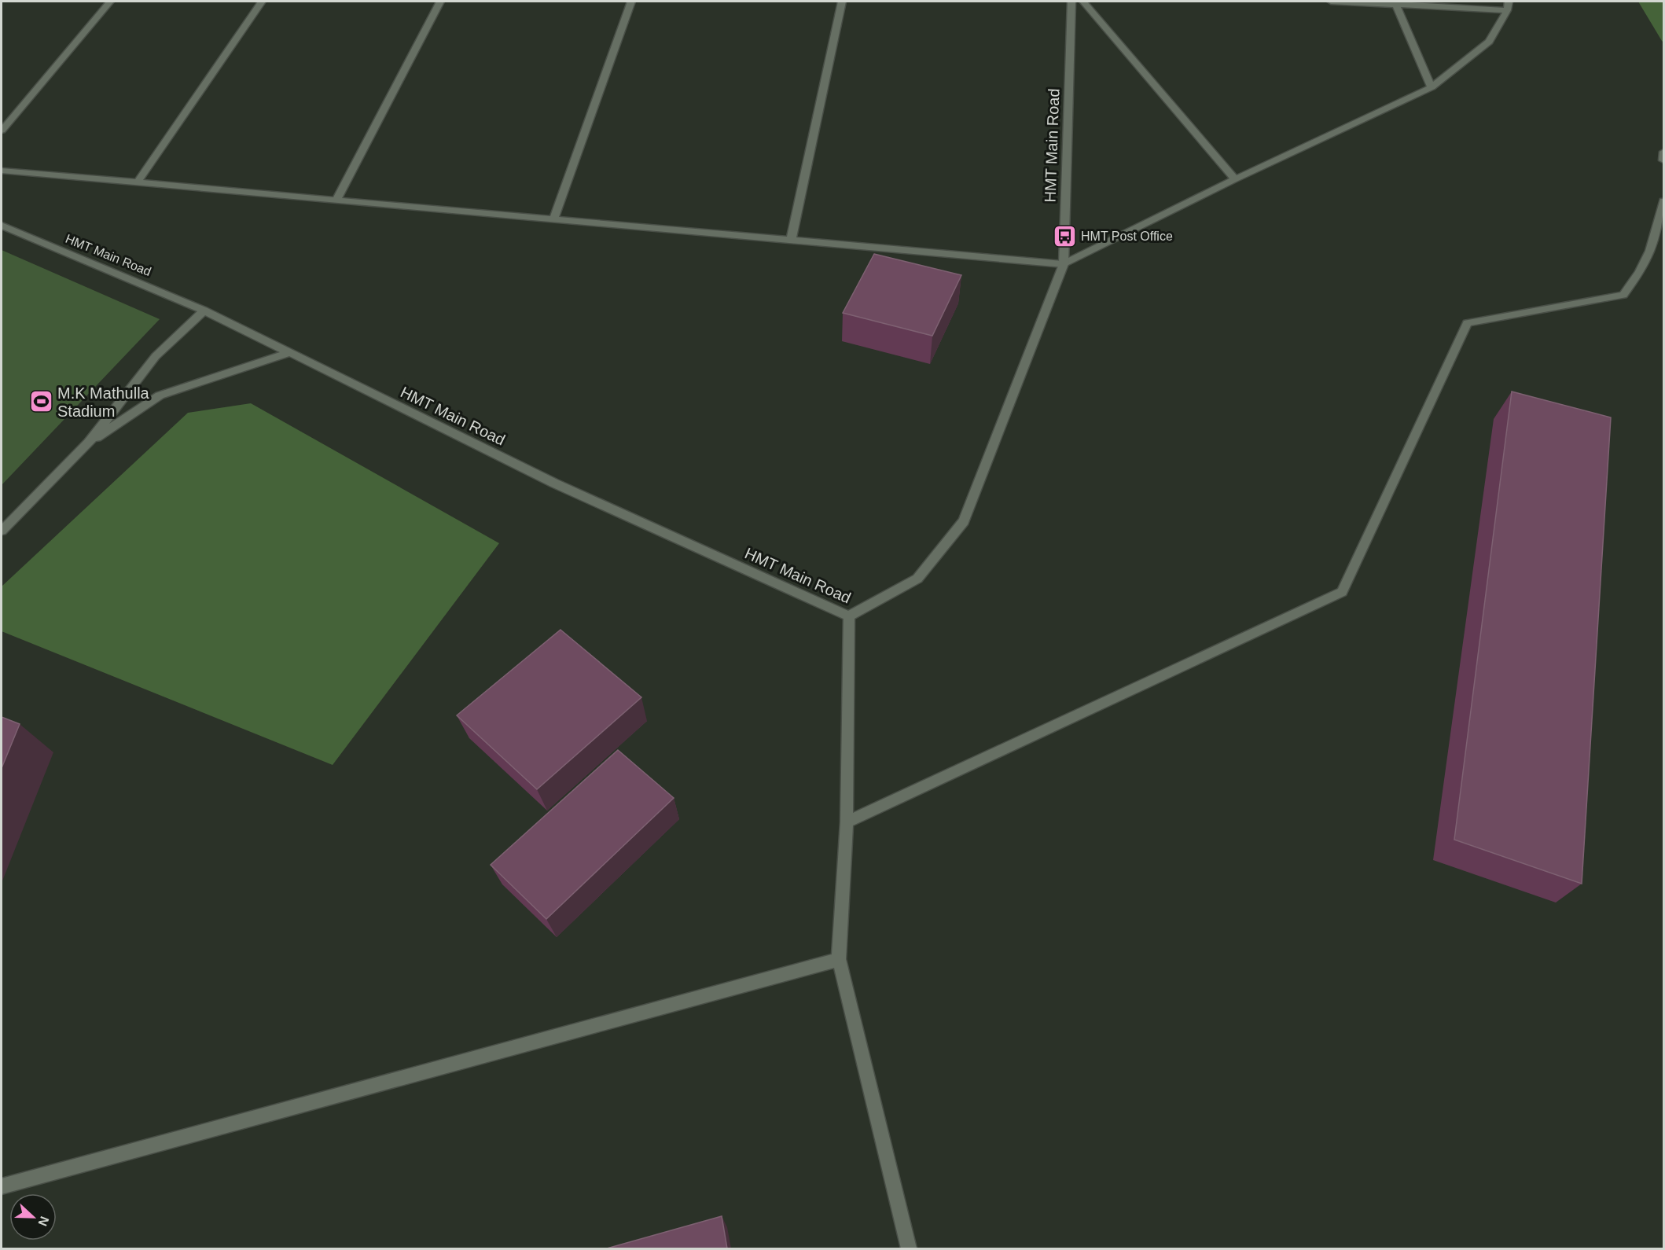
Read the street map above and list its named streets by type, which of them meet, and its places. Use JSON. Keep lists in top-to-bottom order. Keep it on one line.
{"streets":{"street":["HMT Main Road"]},"places":{"bus stop":["HMT Post Office"],"sports":["M.K Mathulla Stadium"]},"north":"right"}
